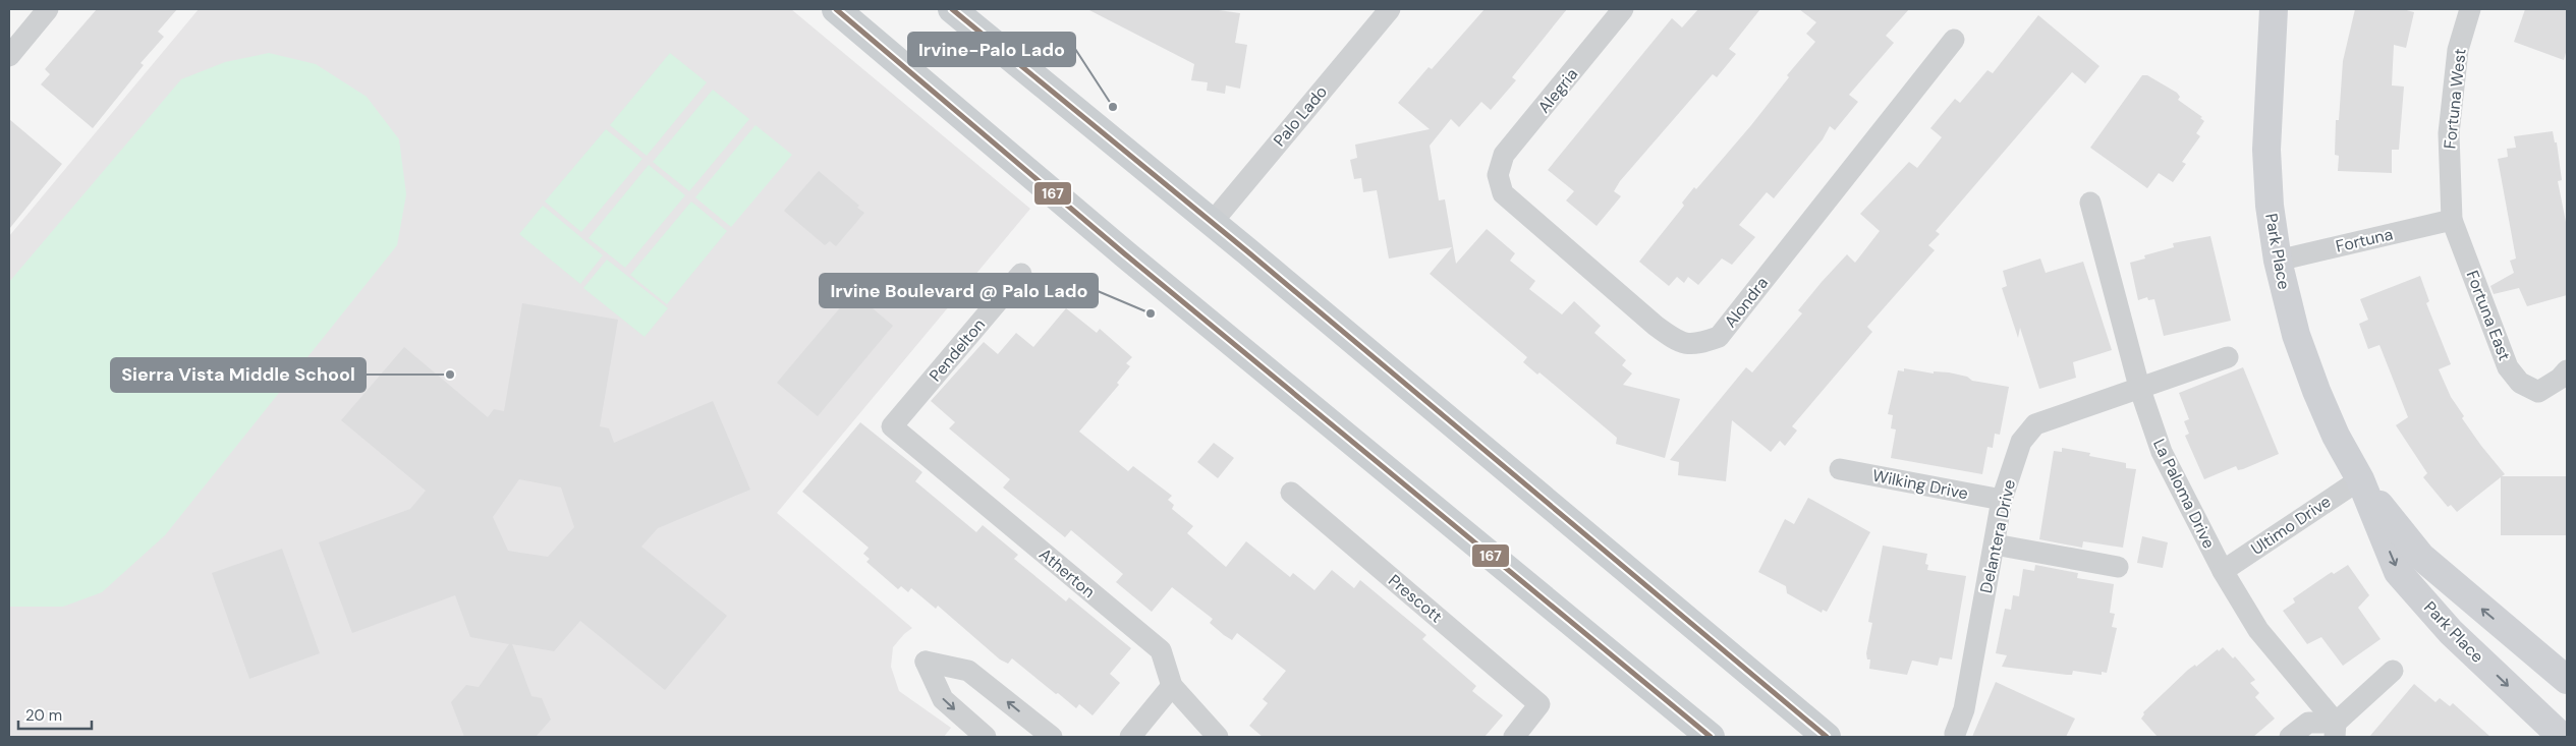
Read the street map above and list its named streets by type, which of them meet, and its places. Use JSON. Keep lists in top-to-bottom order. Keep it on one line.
{"streets":{"street":["Alegria","Fortuna West","Palo Lado","Fortuna","Park Place","Alondra","Fortuna East","Pendelton","Wilking Drive","La Paloma Drive","Ultimo Drive","Delantera Drive","Atherton","Prescott"]},"crossings":[["Alegria","Alondra"],["Fortuna West","Fortuna"],["Fortuna West","Fortuna East"],["Fortuna","Park Place"],["Fortuna","Fortuna East"],["Park Place","Ultimo Drive"],["Pendelton","Atherton"],["Wilking Drive","Delantera Drive"],["La Paloma Drive","Ultimo Drive"],["La Paloma Drive","Delantera Drive"]],"places":["Irvine-Palo Lado","Irvine Boulevard @ Palo Lado","Sierra Vista Middle School"],"lines":["transit line 167"],"scale_bar":"20 m"}
